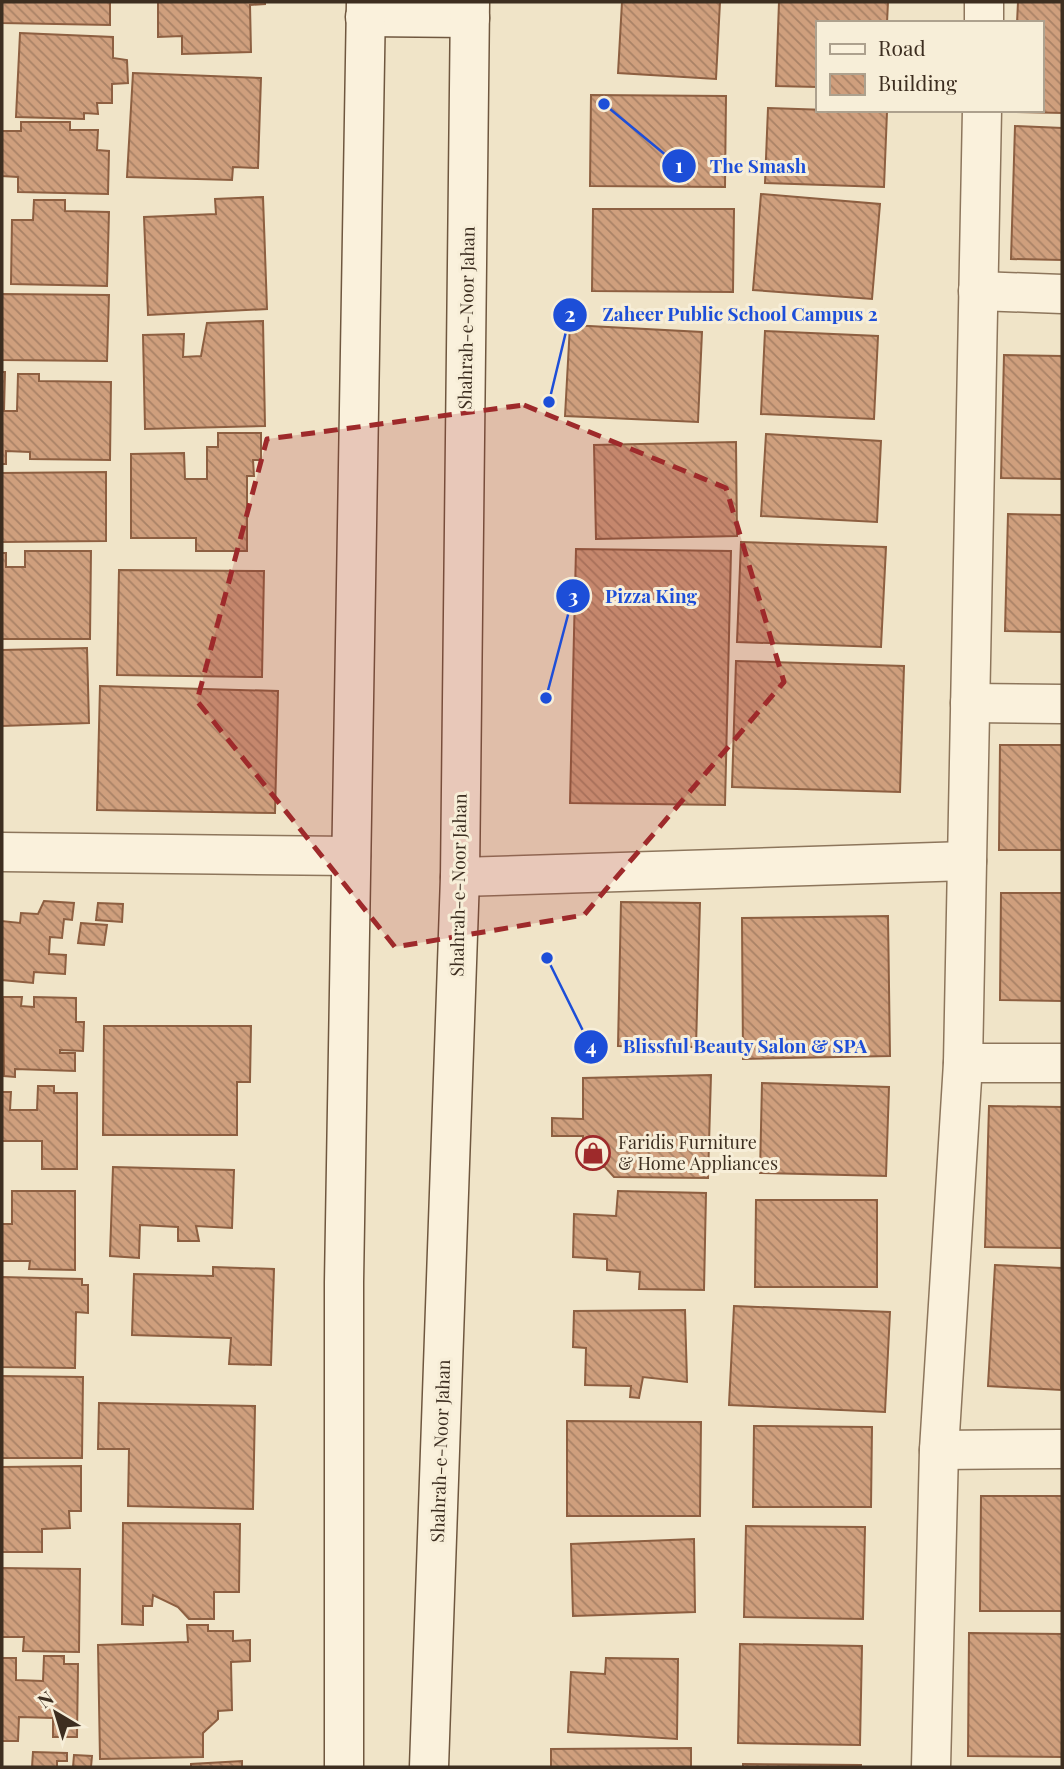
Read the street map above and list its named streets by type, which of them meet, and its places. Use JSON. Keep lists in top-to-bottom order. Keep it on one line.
{"streets":{"main road":["Shahrah-e-Noor Jahan"]},"places":{"other":["The Smash","Zaheer Public School Campus 2","Pizza King","Blissful Beauty Salon & SPA"],"shop":["Faridis Furniture & Home Appliances"]},"legend":["Road","Building"],"north":"top left"}
